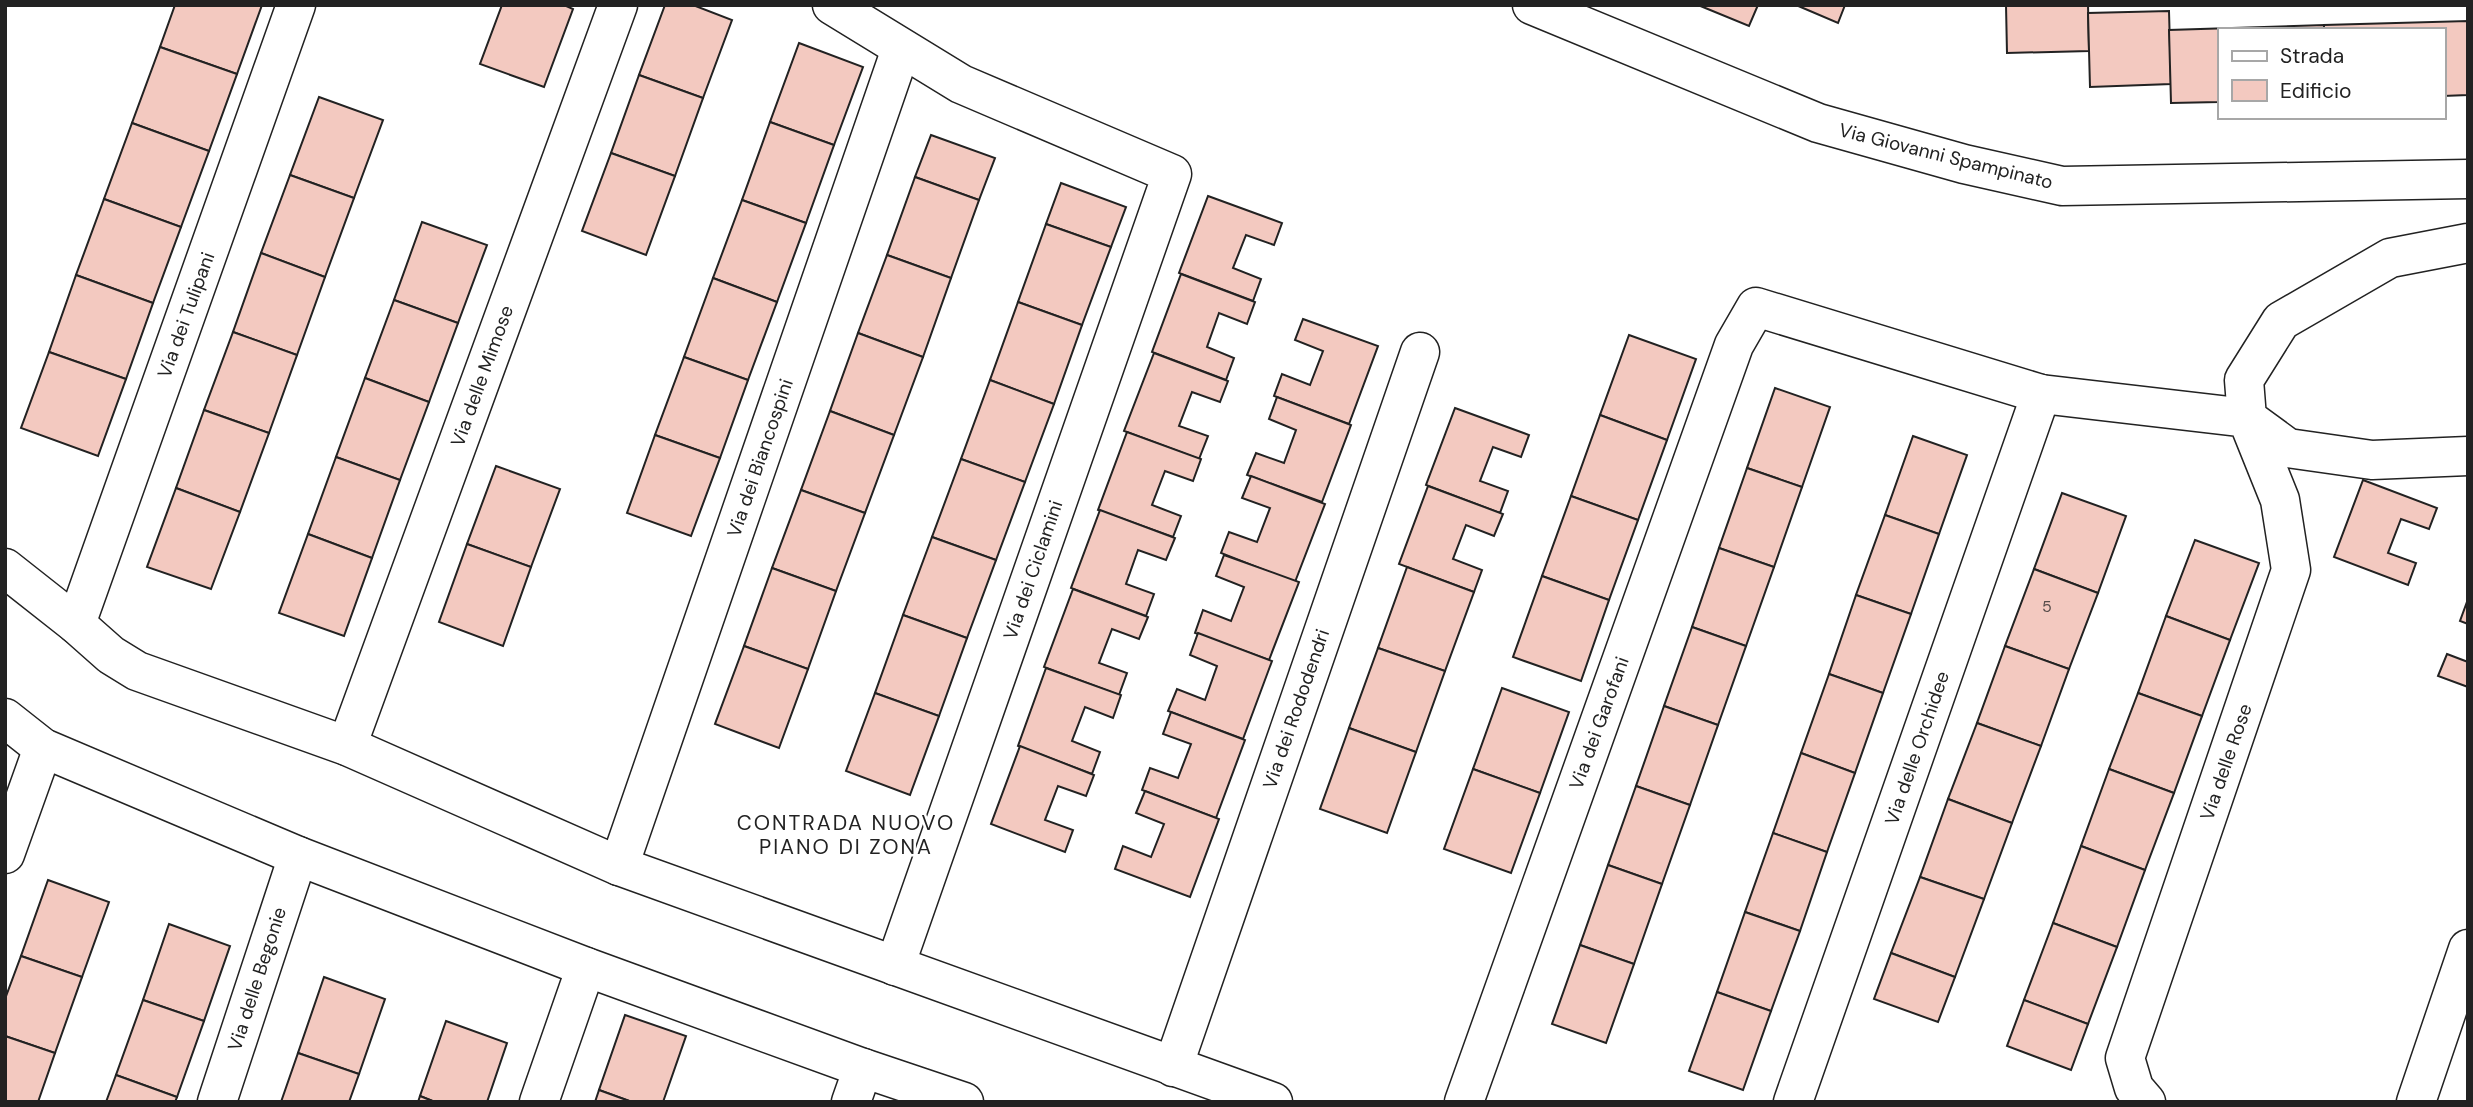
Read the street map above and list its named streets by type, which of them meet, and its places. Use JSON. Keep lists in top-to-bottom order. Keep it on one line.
{"streets":{"street":["Via Giovanni Spampinato","Via dei Tulipani","Via delle Mimose","Via dei Biancospini","Via dei Ciclamini","Via dei Rododendri","Via dei Garofani","Via delle Orchidee","Via delle Rose","Via delle Begonie"]},"crossings":[["Via dei Biancospini","Via dei Ciclamini"],["Via dei Garofani","Via delle Orchidee"]],"districts":["CONTRADA NUOVO PIANO DI ZONA"],"house_numbers":["5"],"legend":["Strada","Edificio"]}
